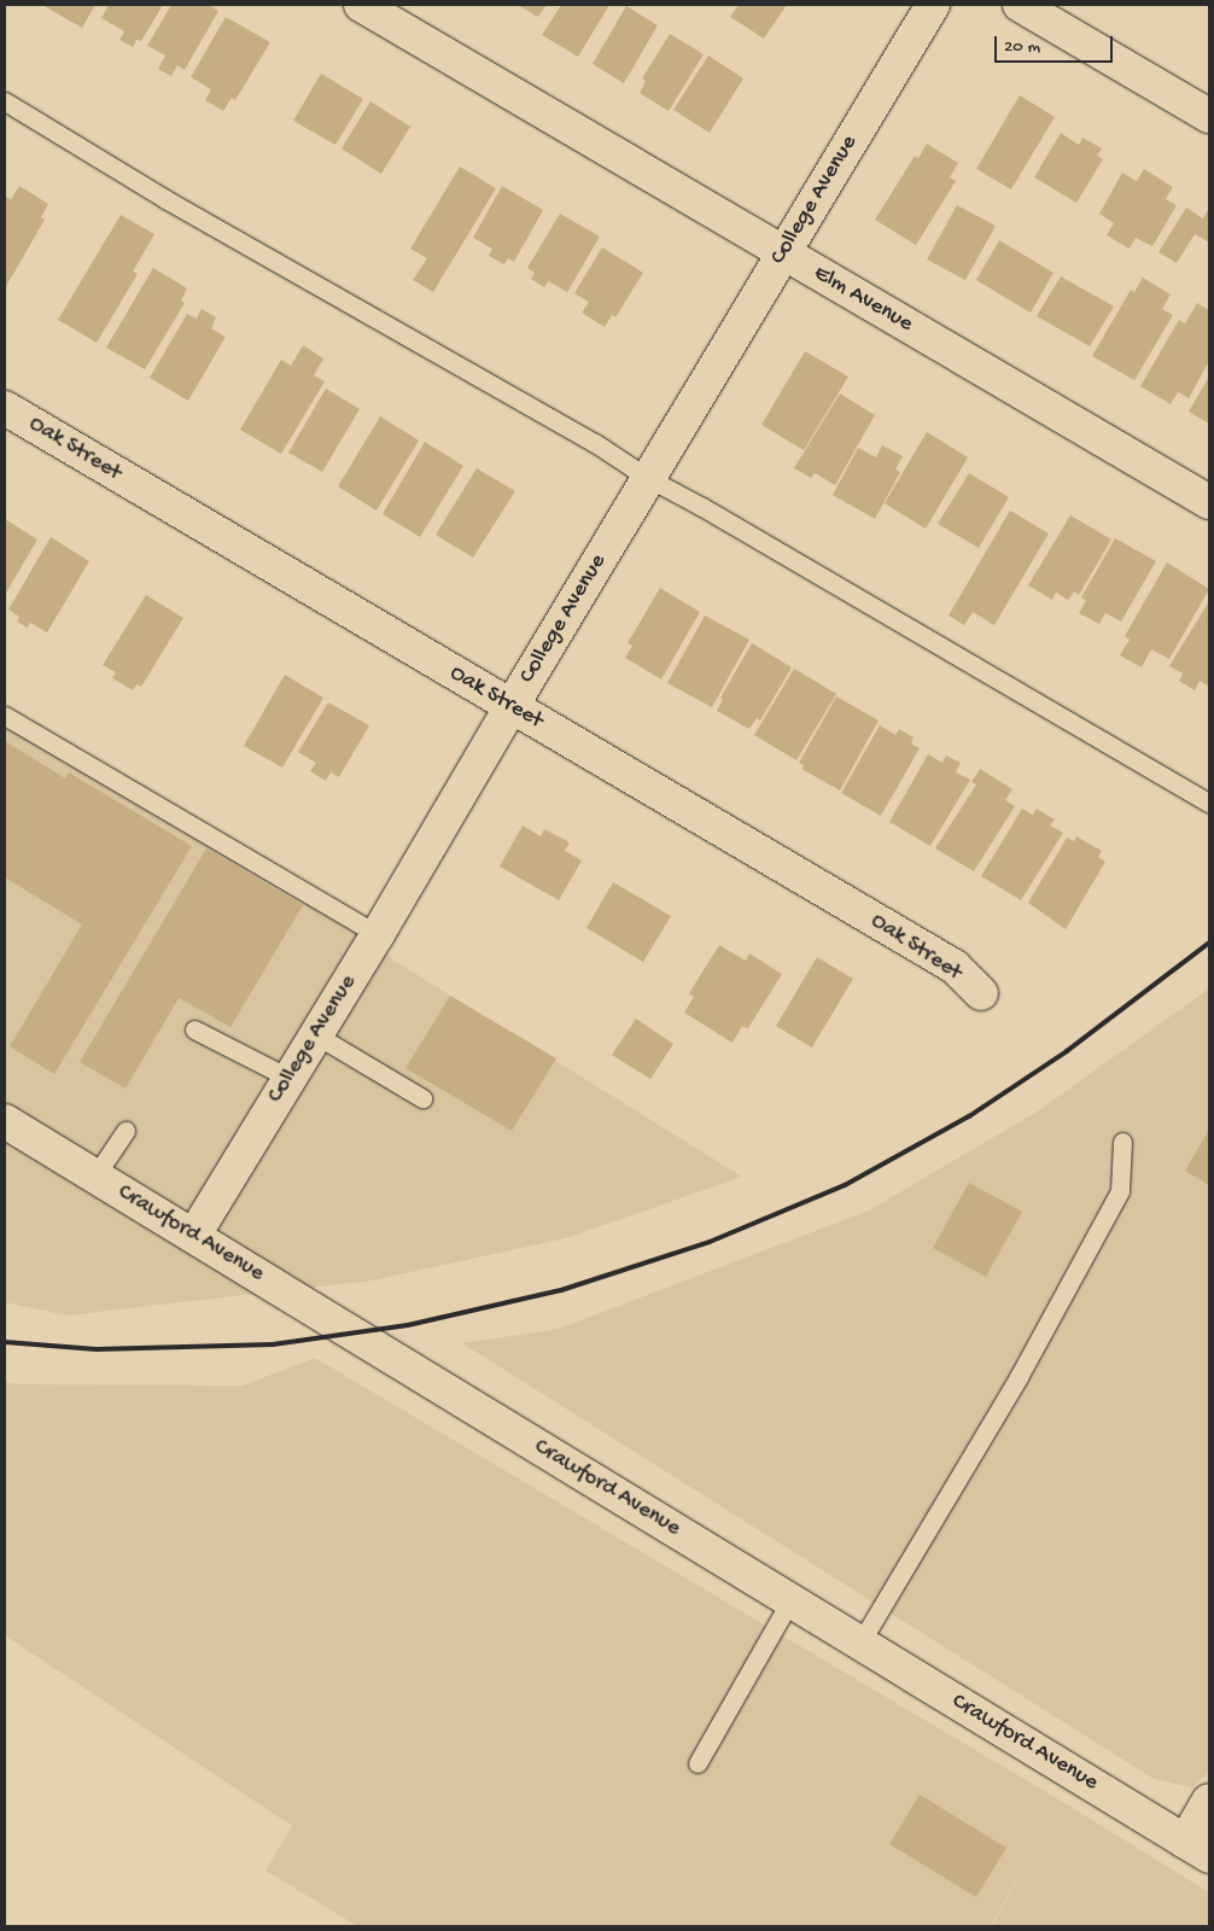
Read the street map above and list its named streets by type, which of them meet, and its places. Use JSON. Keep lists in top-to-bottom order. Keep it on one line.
{"streets":{"street":["College Avenue","Elm Avenue","Oak Street","Crawford Avenue"]},"crossings":[["College Avenue","Elm Avenue"],["College Avenue","Oak Street"],["College Avenue","Crawford Avenue"]],"scale_bar":"20 m"}
